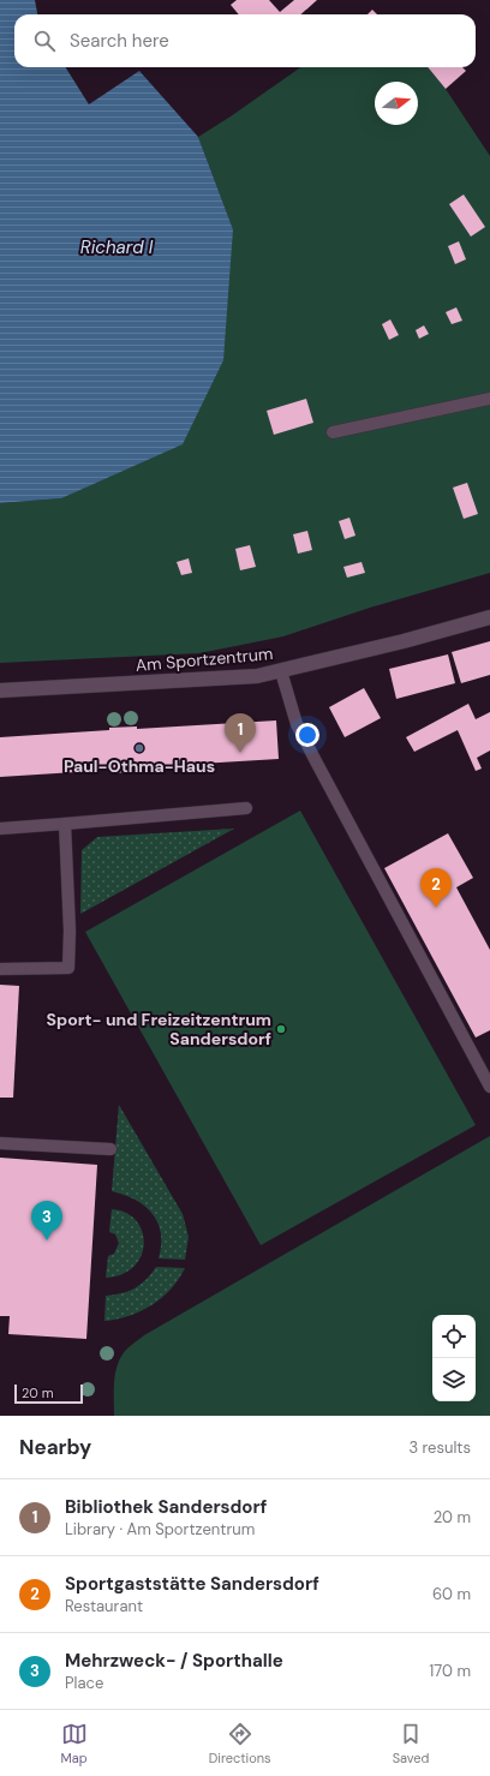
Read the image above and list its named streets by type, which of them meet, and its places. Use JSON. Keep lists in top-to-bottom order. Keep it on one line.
{"streets":{"street":["Am Sportzentrum"]},"water":["Richard I"],"places":["Paul-Othma-Haus","Sport- und Freizeitzentrum Sandersdorf"],"scale_bar":"20 m","north":"right","page":{"search":"Search here","pins":["1","2","3"],"scale":"20 m","heading":["Nearby","3 results"],"list":[{"mark":"1","name":"Bibliothek Sandersdorf","note":"Library · Am Sportzentrum","value":"20 m"},{"mark":"2","name":"Sportgaststätte Sandersdorf","note":"Restaurant","value":"60 m"},{"mark":"3","name":"Mehrzweck- / Sporthalle","note":"Place","value":"170 m"}],"nav":["Map","Directions","Saved"]}}
